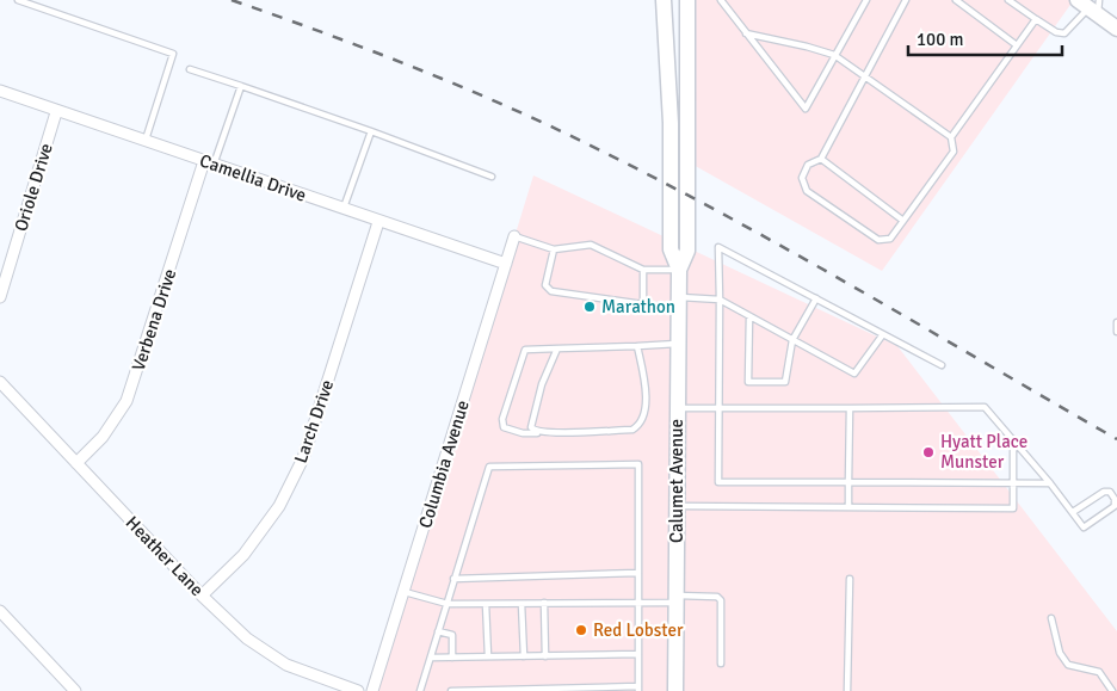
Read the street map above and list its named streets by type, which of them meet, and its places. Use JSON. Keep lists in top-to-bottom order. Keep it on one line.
{"streets":{"main road":["Calumet Avenue"],"street":["Camellia Drive","Oriole Drive","Verbena Drive","Larch Drive","Columbia Avenue","Heather Lane"]},"crossings":[["Camellia Drive","Oriole Drive"],["Camellia Drive","Verbena Drive"],["Camellia Drive","Larch Drive"],["Camellia Drive","Columbia Avenue"],["Verbena Drive","Heather Lane"],["Larch Drive","Heather Lane"]],"places":["Marathon","Hyatt Place Munster","Red Lobster"],"scale_bar":"100 m"}
